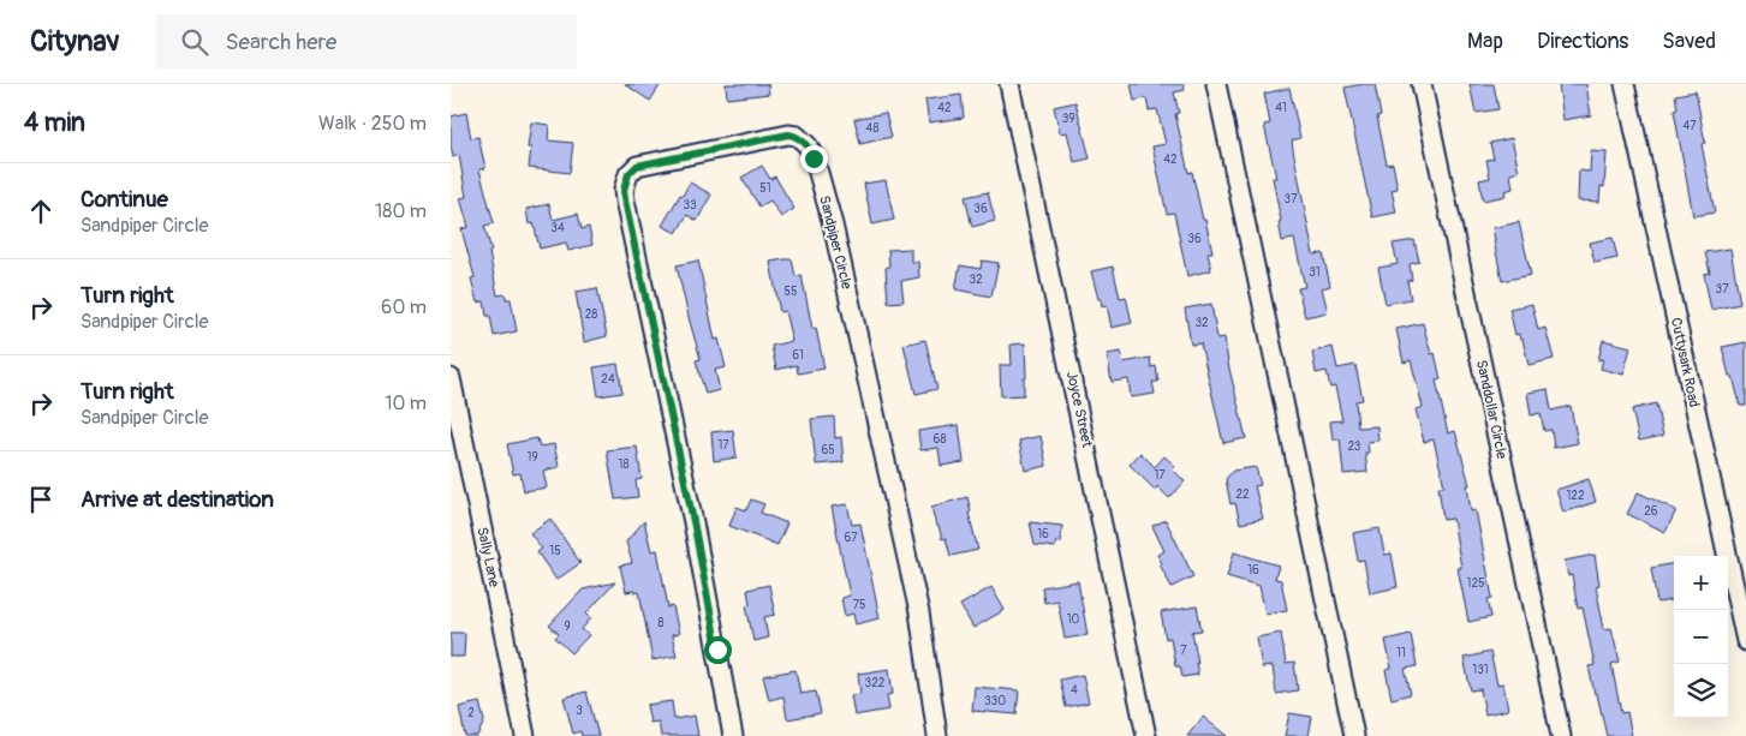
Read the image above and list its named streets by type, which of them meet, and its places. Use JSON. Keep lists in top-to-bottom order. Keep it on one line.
{"streets":{"street":["Sandpiper Circle","Cuttysark Road","Joyce Street","Sanddollar Circle","Sally Lane"]},"house_numbers":["42","41","39","47","48","42","51","37","33","36","34","36","31","32","37","55","28","32","61","24","68","17","23","65","19","18","17","22","122","26","16","67","15","16","125","75","10","8","9","7","11","131","322","4","330","3","2"],"page":{"header":"Citynav","search":"Search here","nav":["Map","Directions","Saved"],"heading":["4 min","Walk · 250 m"],"list":[["Continue","Sandpiper Circle","180 m"],["Turn right","Sandpiper Circle","60 m"],["Turn right","Sandpiper Circle","10 m"],"Arrive at destination"],"map_buttons":["+","−"]}}
